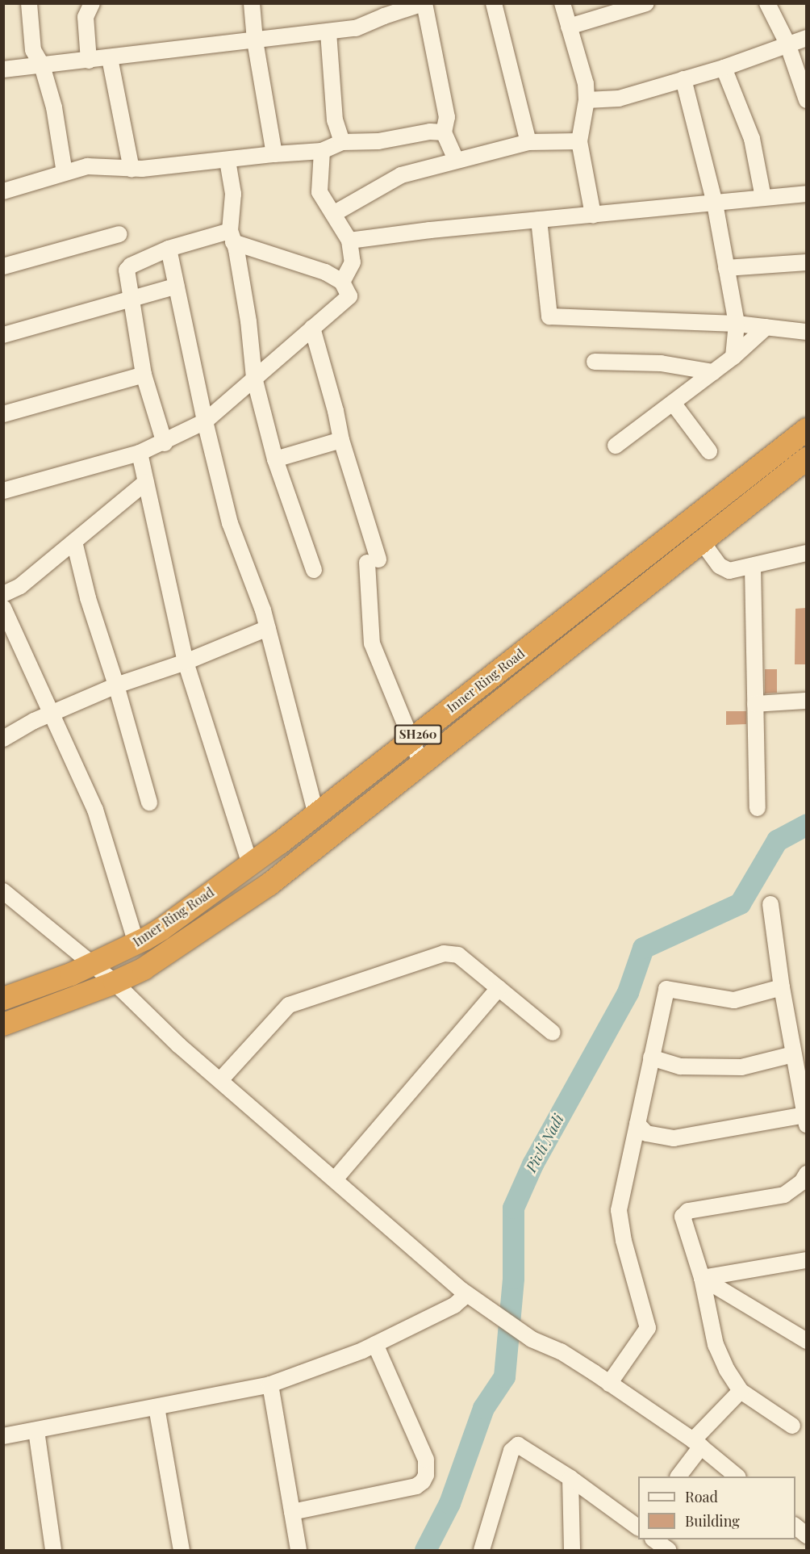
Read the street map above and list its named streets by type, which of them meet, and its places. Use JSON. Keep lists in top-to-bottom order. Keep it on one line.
{"streets":{"highway":["Inner Ring Road","SH260"]},"water":["Pivli Nadi"],"legend":["Road","Building"]}
